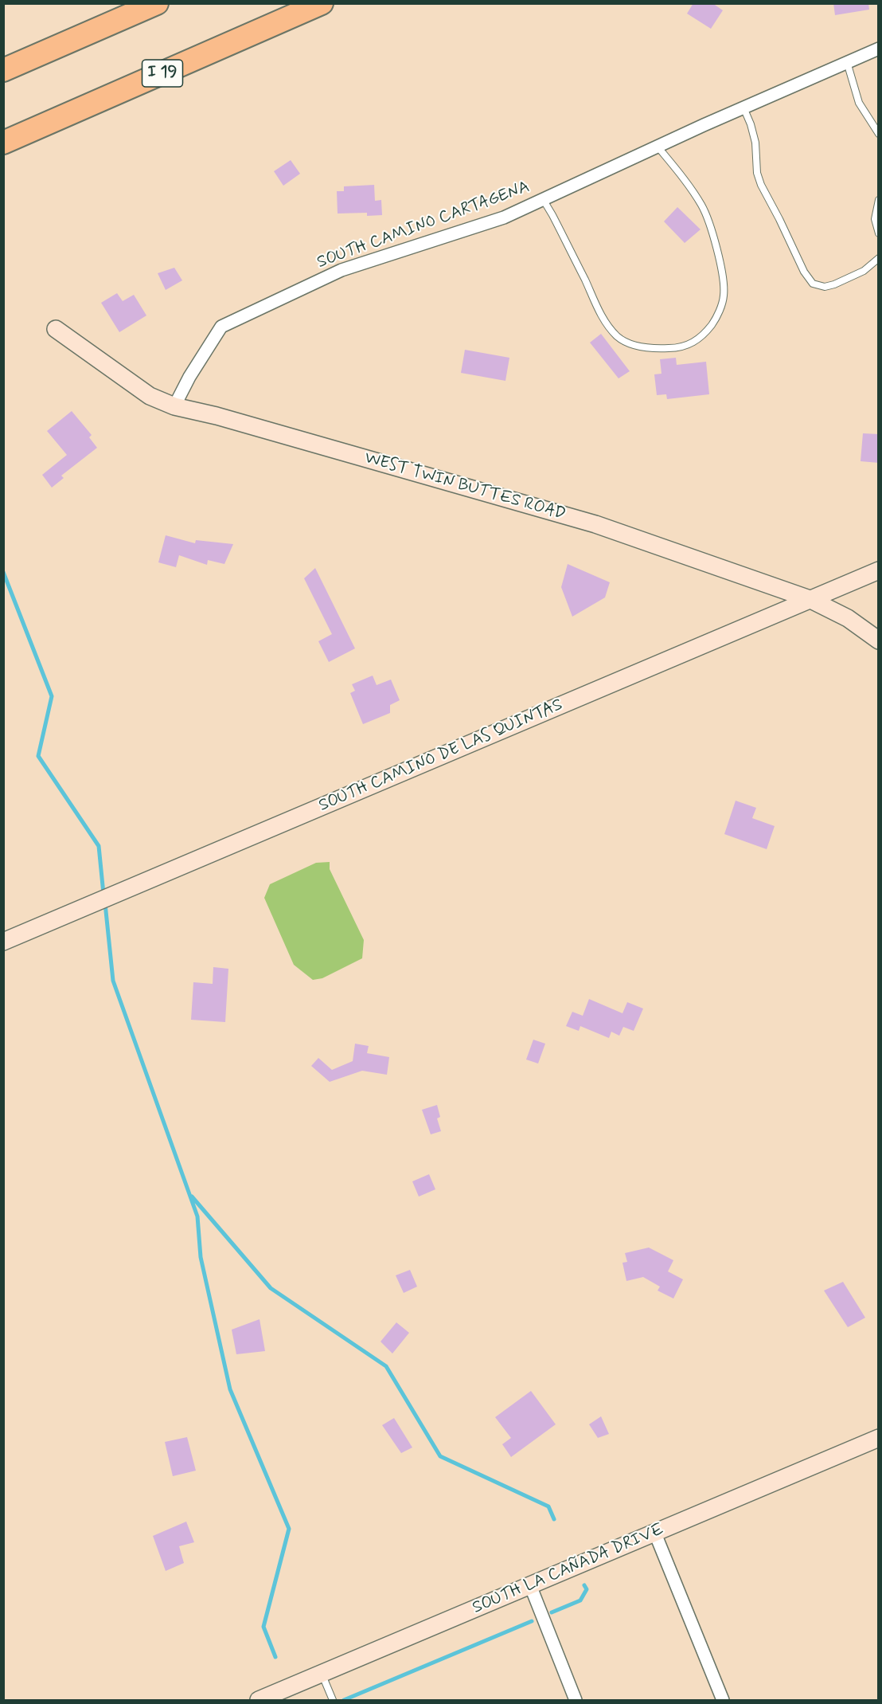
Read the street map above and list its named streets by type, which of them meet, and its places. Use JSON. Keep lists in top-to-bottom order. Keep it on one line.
{"streets":{"highway":["I 19"],"street":["SOUTH CAMINO CARTAGENA","WEST TWIN BUTTES ROAD","SOUTH CAMINO DE LAS QUINTAS","SOUTH LA CAÑADA DRIVE"]},"crossings":[["SOUTH CAMINO CARTAGENA","WEST TWIN BUTTES ROAD"],["WEST TWIN BUTTES ROAD","SOUTH CAMINO DE LAS QUINTAS"]]}
